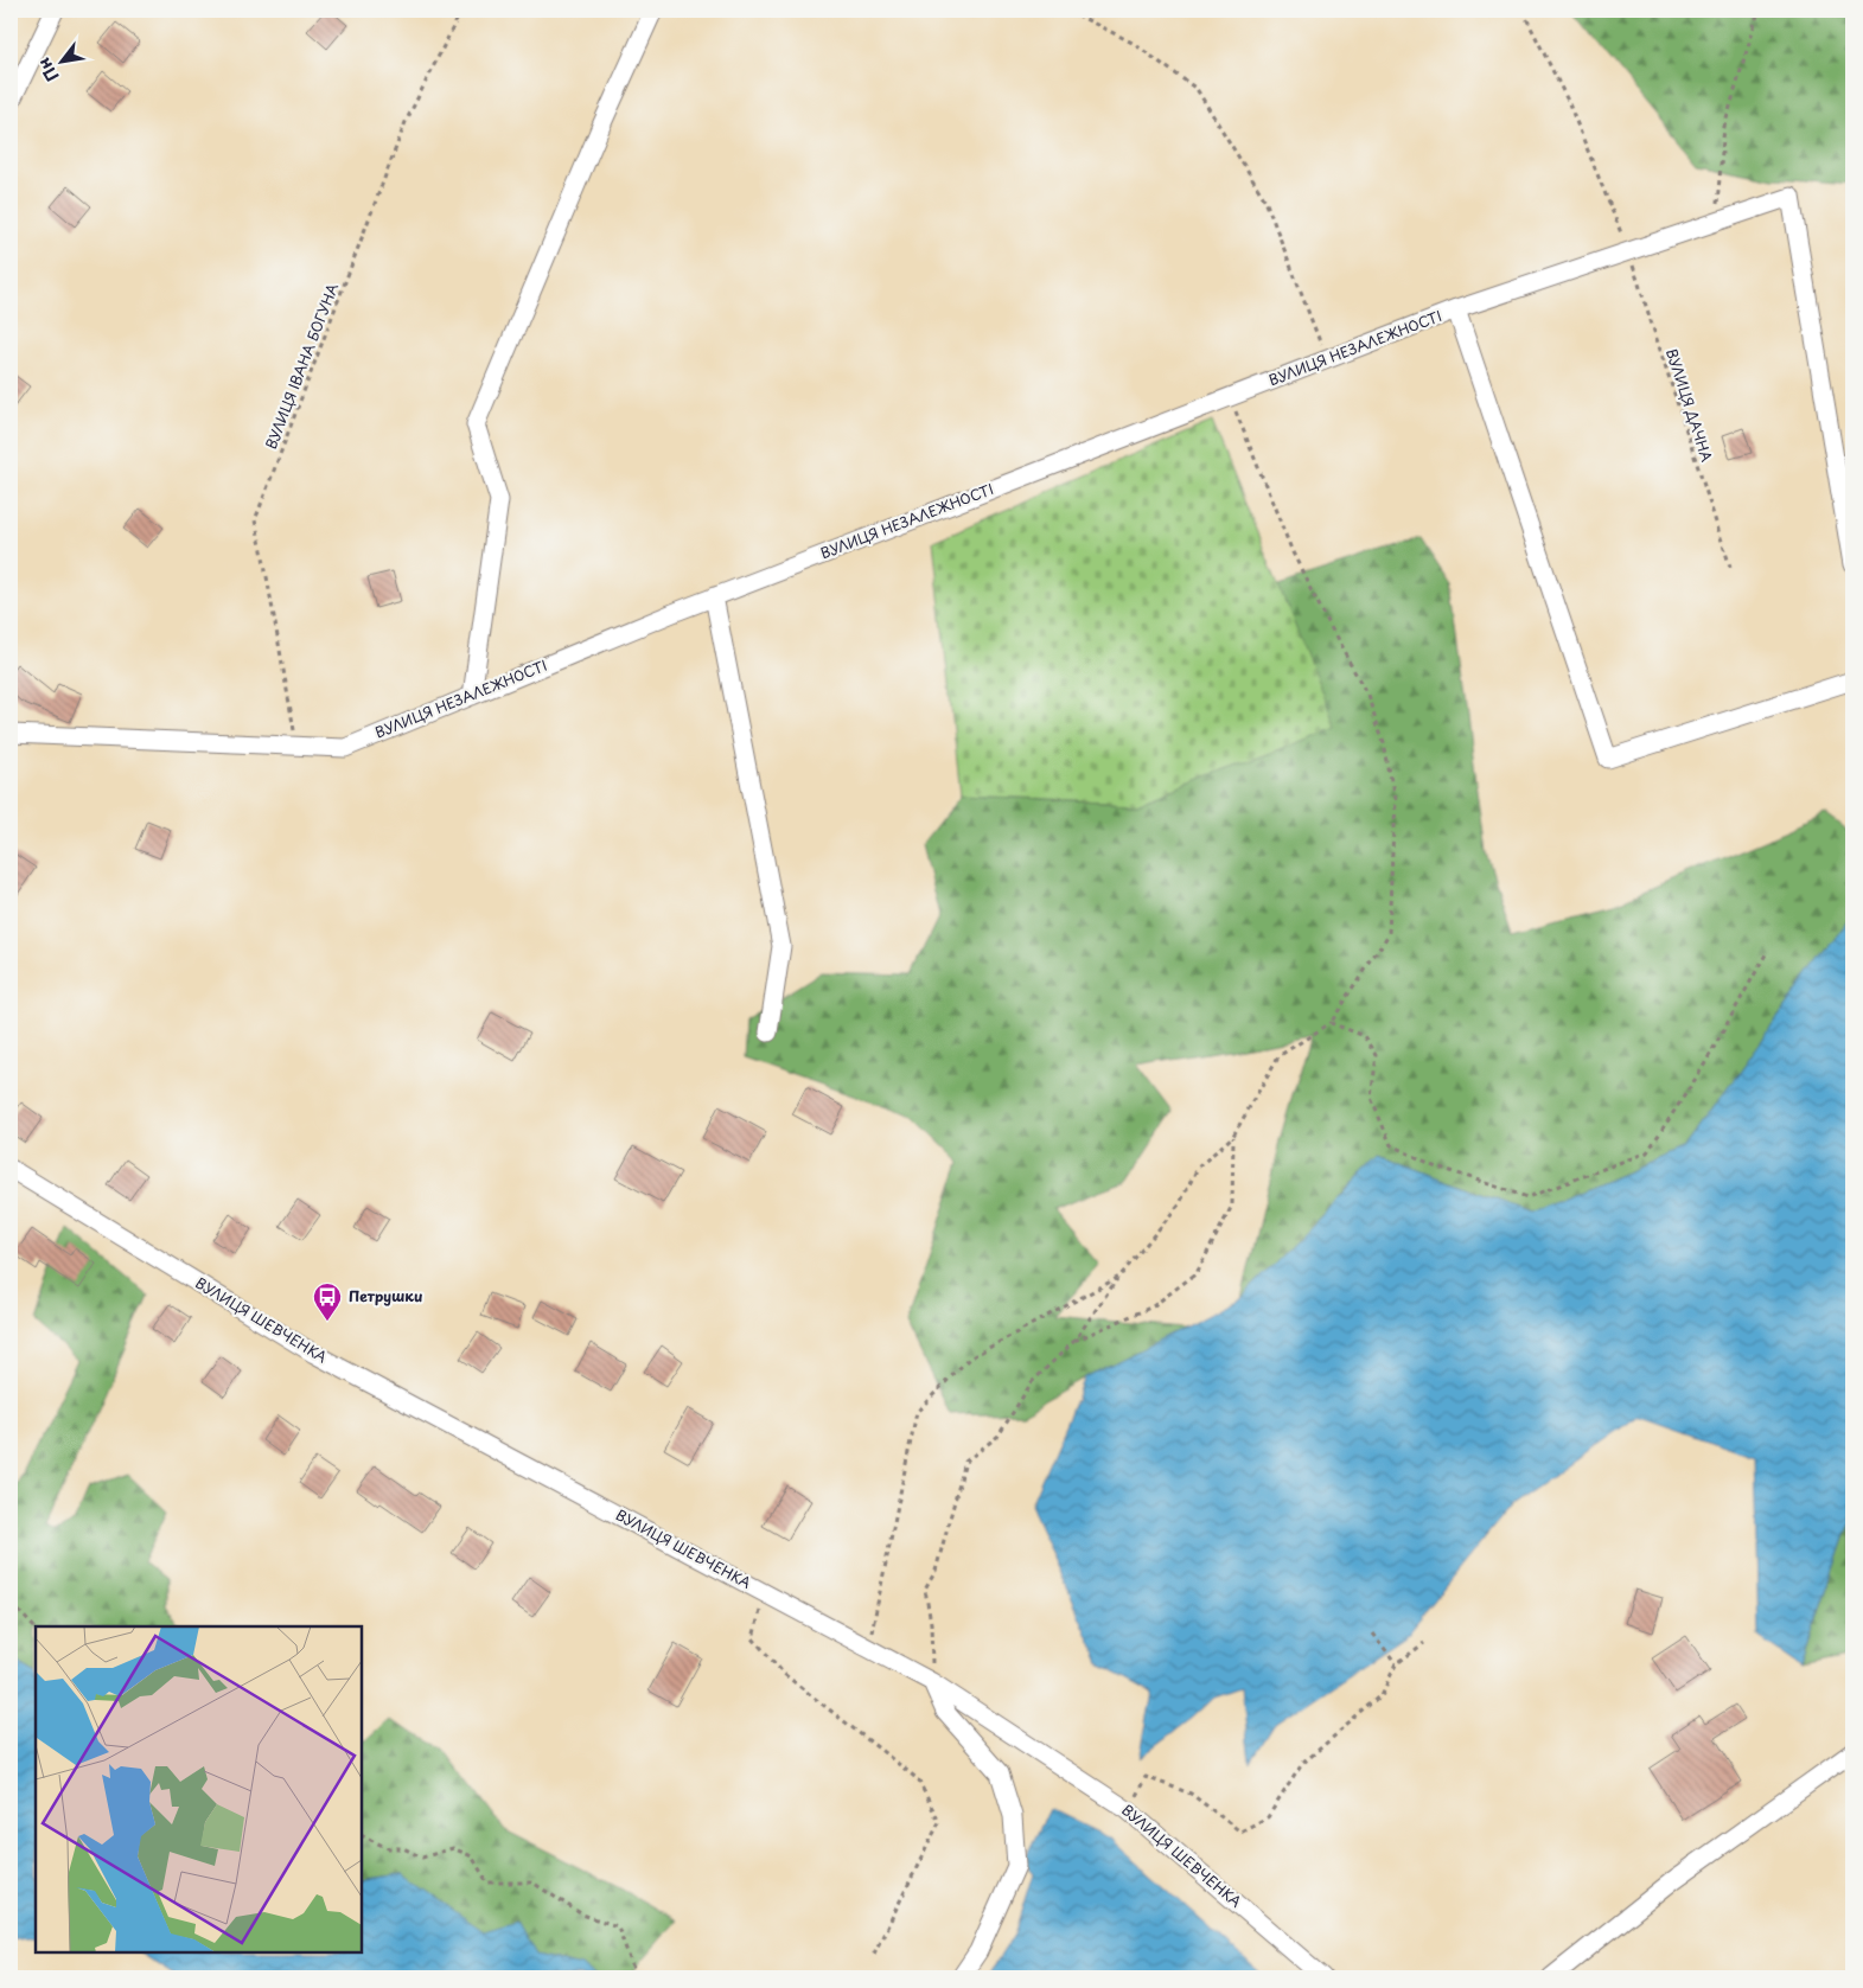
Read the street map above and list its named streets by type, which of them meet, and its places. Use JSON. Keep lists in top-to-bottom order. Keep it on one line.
{"streets":{"street":["ВУЛИЦЯ НЕЗАЛЕЖНОСТІ","ВУЛИЦЯ ШЕВЧЕНКА"],"path":["ВУЛИЦЯ ІВАНА БОГУНА","ВУЛИЦЯ ДАЧНА"]},"crossings":[["ВУЛИЦЯ НЕЗАЛЕЖНОСТІ","ВУЛИЦЯ ІВАНА БОГУНА"],["ВУЛИЦЯ НЕЗАЛЕЖНОСТІ","ВУЛИЦЯ ДАЧНА"]],"places":{"bus stop":["Петрушки"]},"north":"bottom left"}
